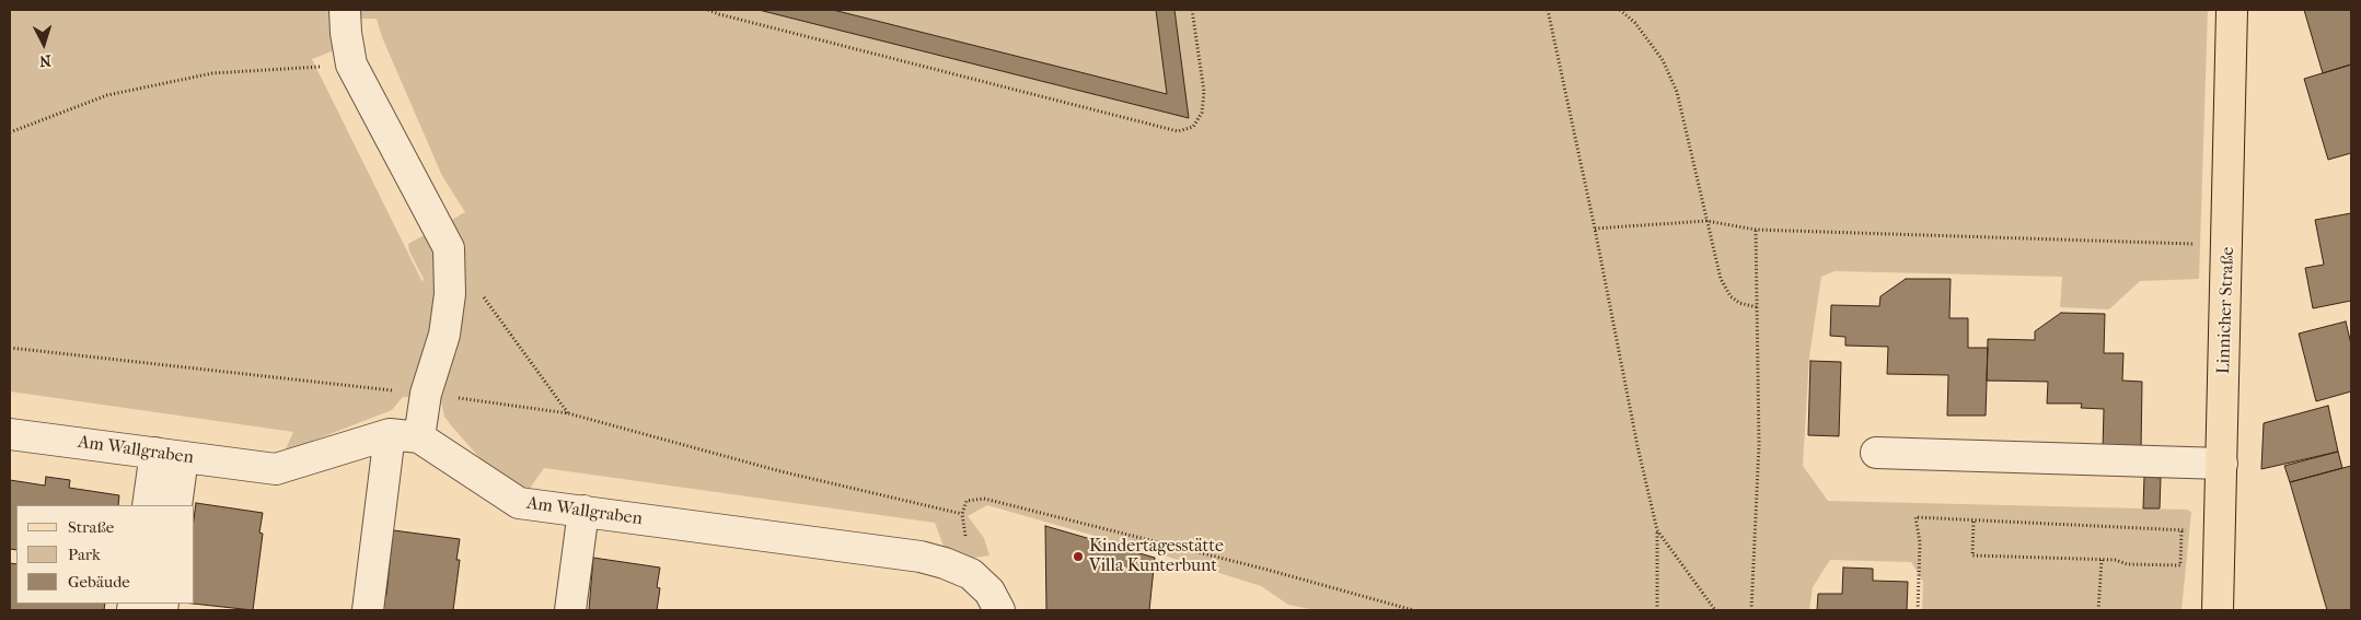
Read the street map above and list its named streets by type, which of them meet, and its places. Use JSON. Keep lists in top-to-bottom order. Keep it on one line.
{"streets":{"main road":["Linnicher Straße"],"street":["Am Wallgraben"]},"places":["Kindertagesstätte Villa Kunterbunt"],"legend":["Straße","Park","Gebäude"],"north":"bottom"}
